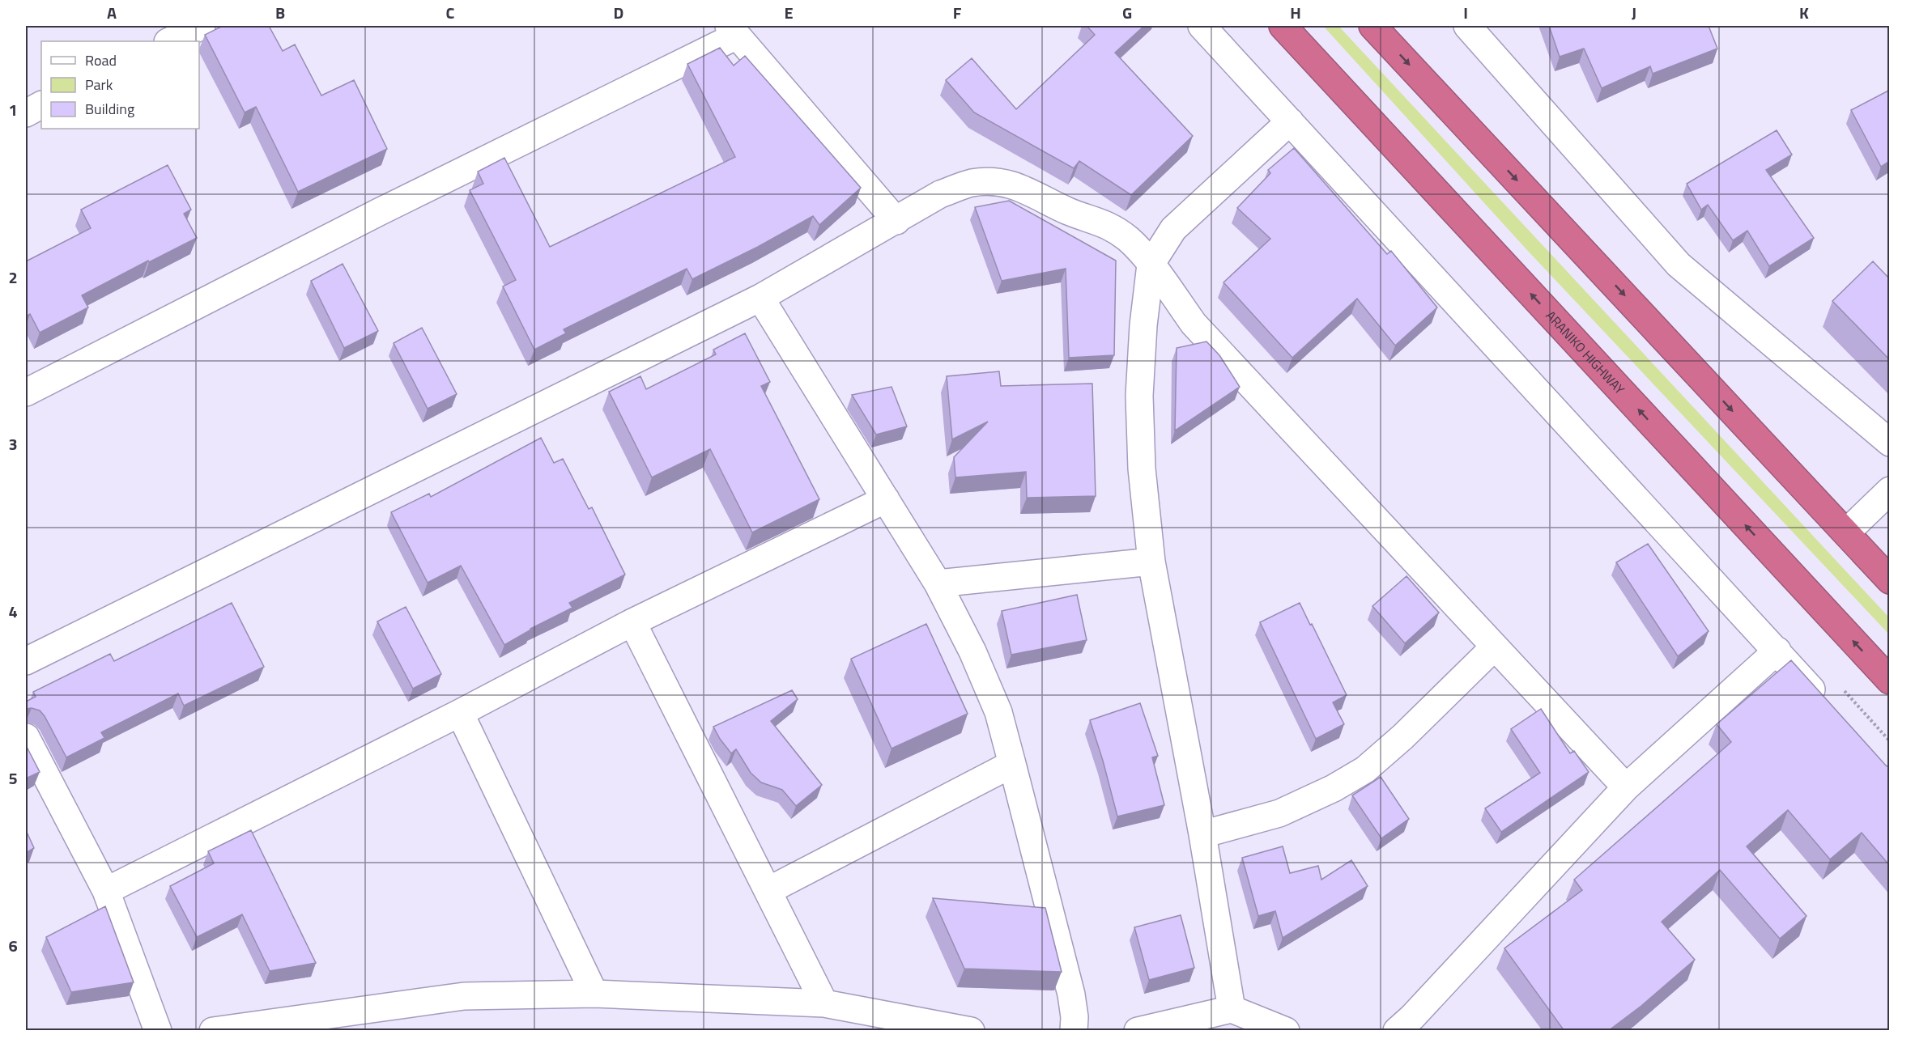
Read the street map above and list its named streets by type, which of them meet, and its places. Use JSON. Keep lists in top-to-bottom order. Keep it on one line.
{"streets":{"highway":["ARANIKO HIGHWAY"]},"legend":["Road","Park","Building"],"grid":{"columns":["A","B","C","D","E","F","G","H","I","J","K"],"rows":["1","2","3","4","5","6"]}}
